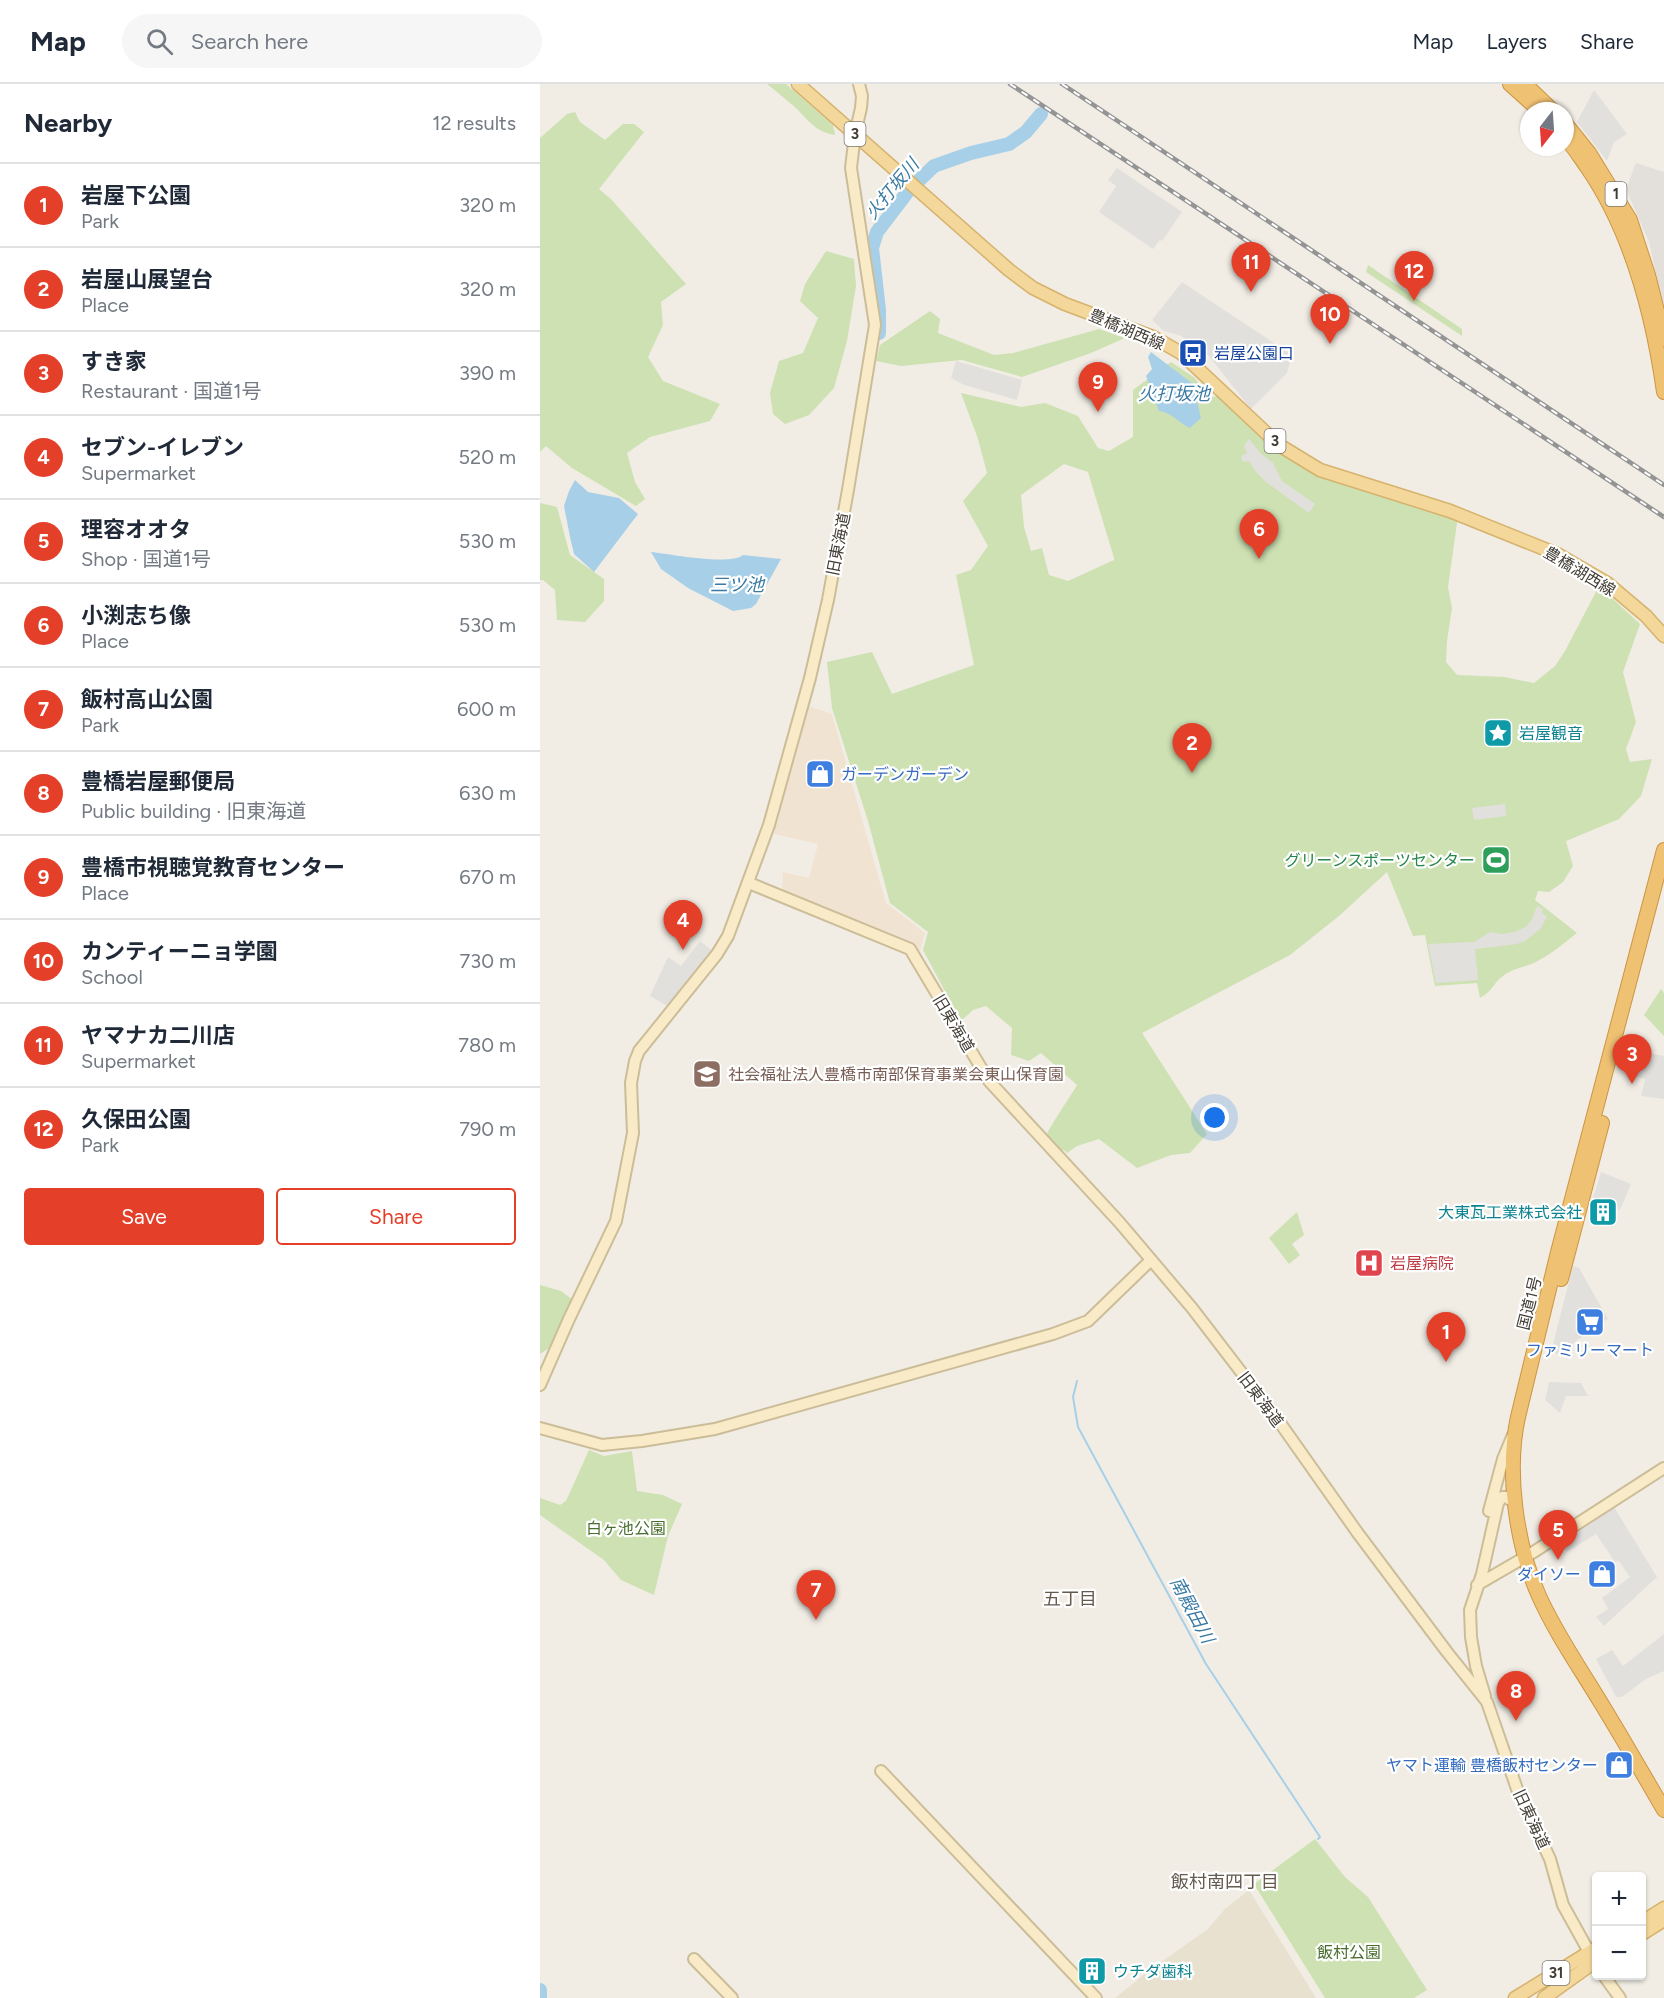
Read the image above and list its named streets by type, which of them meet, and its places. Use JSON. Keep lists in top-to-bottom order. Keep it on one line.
{"streets":{"highway":["1","国道1号"],"main road":["3","豊橋湖西線","31"],"street":["旧東海道"]},"crossings":[["豊橋湖西線","旧東海道"]],"districts":["五丁目","飯村南四丁目"],"water":["火打坂川","火打坂池","三ツ池","南殿田川"],"parks":["白ヶ池公園","飯村公園"],"places":{"bus stop":["岩屋公園口"],"place":["岩屋観音"],"shop":["ガーデンガーデン","ダイソー","ヤマト運輸 豊橋飯村センター"],"sports":["グリーンスポーツセンター"],"school or university":["社会福祉法人豊橋市南部保育事業会東山保育園"],"building":["大東瓦工業株式会社","ウチダ歯科"],"hospital":["岩屋病院"],"supermarket":["ファミリーマート"]},"north":"bottom","page":{"header":"Map","search":"Search here","nav":["Map","Layers","Share"],"heading":["Nearby","12 results"],"list":[{"mark":"1","name":"岩屋下公園","note":"Park","value":"320 m"},{"mark":"2","name":"岩屋山展望台","note":"Place","value":"320 m"},{"mark":"3","name":"すき家","note":"Restaurant · 国道1号","value":"390 m"},{"mark":"4","name":"セブン-イレブン","note":"Supermarket","value":"520 m"},{"mark":"5","name":"理容オオタ","note":"Shop · 国道1号","value":"530 m"},{"mark":"6","name":"小渕志ち像","note":"Place","value":"530 m"},{"mark":"7","name":"飯村高山公園","note":"Park","value":"600 m"},{"mark":"8","name":"豊橋岩屋郵便局","note":"Public building · 旧東海道","value":"630 m"},{"mark":"9","name":"豊橋市視聴覚教育センター","note":"Place","value":"670 m"},{"mark":"10","name":"カンティーニョ学園","note":"School","value":"730 m"},{"mark":"11","name":"ヤマナカ二川店","note":"Supermarket","value":"780 m"},{"mark":"12","name":"久保田公園","note":"Park","value":"790 m"}],"pins":["11","12","10","9","6","2","4","3","1","5","7","8"],"buttons":["Save","Share"],"map_buttons":["+","−"]}}
